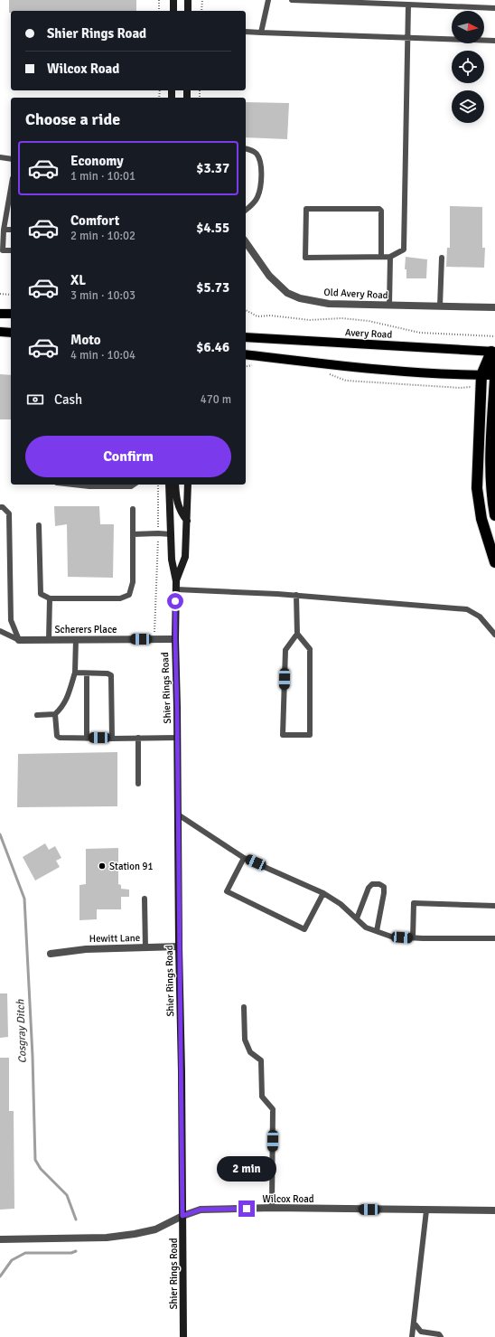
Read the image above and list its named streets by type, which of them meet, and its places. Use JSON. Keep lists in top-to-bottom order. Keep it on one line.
{"streets":{"main road":["Avery Road","Shier Rings Road"],"street":["Old Avery Road","Scherers Place","Hewitt Lane","Wilcox Road"]},"crossings":[["Scherers Place","Shier Rings Road"],["Shier Rings Road","Hewitt Lane"],["Shier Rings Road","Wilcox Road"]],"water":["Cosgray Ditch"],"places":["Station 91"],"north":"right","page":{"banner":["Shier Rings Road","Wilcox Road"],"heading":"Choose a ride","list":[{"name":"Economy","note":"1 min · 10:01","value":"$3.37"},{"name":"Comfort","note":"2 min · 10:02","value":"$4.55"},{"name":"XL","note":"3 min · 10:03","value":"$5.73"},{"name":"Moto","note":"4 min · 10:04","value":"$6.46"}],"pay":["Cash","470 m"],"buttons":"Confirm","bubble":"2 min"}}
